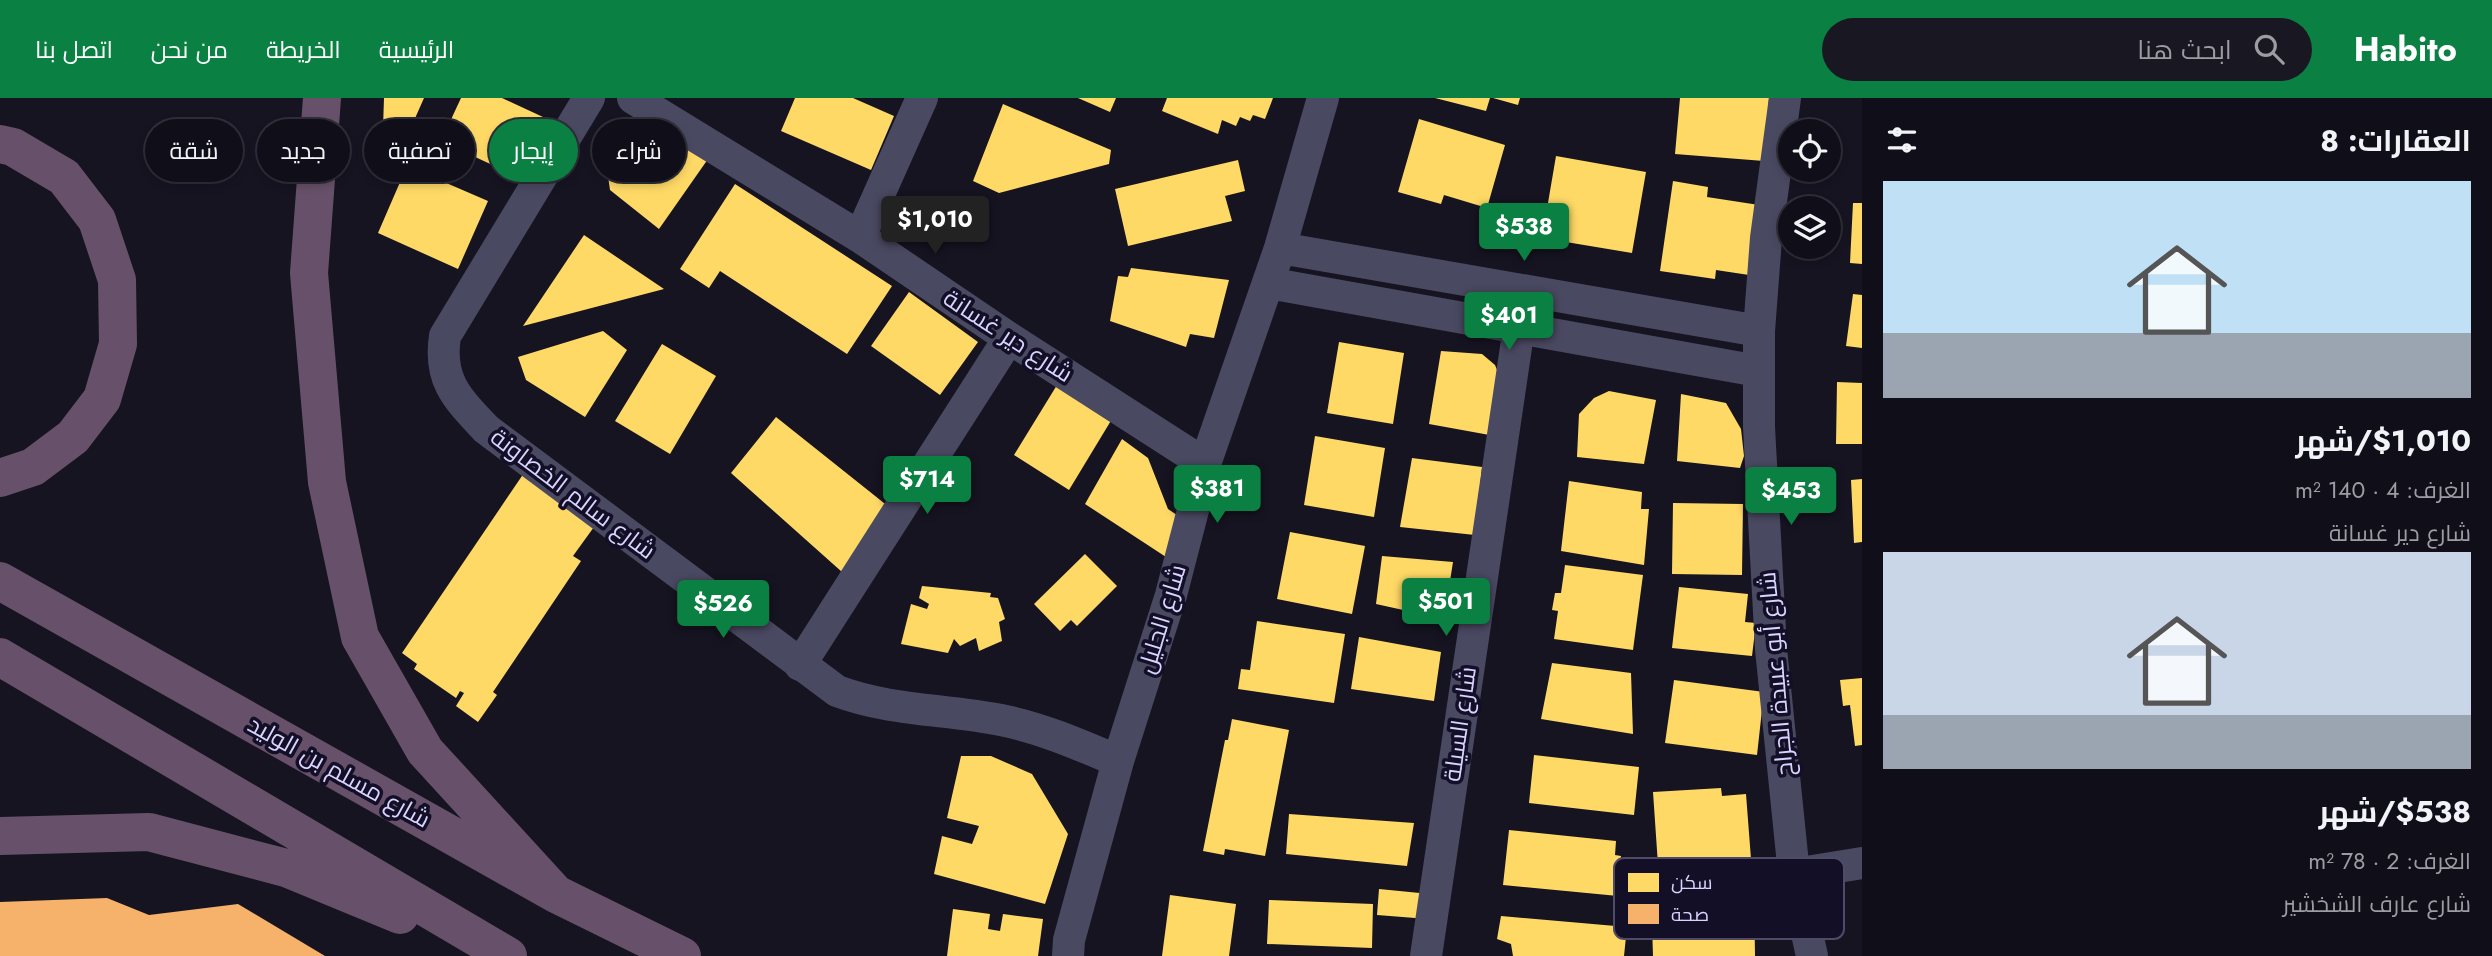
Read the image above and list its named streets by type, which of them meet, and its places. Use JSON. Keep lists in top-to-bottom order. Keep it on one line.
{"streets":{"highway":["شارع مسلم بن الوليد"],"street":["شارع دير غسانة","شارع سالم الخصاونة","شارع الجليل","شارع أبو عبيدة الجراح","شارع السيلة"]},"crossings":[["شارع دير غسانة","شارع الجليل"],["شارع سالم الخصاونة","شارع الجليل"]],"legend":["سكن","صحة"],"page":{"header":"Habito","search":"ابحث هنا","nav":["الرئيسية","الخريطة","من نحن","اتصل بنا"],"heading":"العقارات: 8","chip":["شراء","إيجار","تصفية","جديد","شقة"],"list":[{"name":"$1,010/شهر","note":"الغرف: 4 · 140 m² · شارع دير غسانة"},{"name":"$538/شهر","note":"الغرف: 2 · 78 m² · شارع عارف الشخشير"}],"price":["$1,010","$538","$401","$714","$381","$453","$501","$526"]}}
